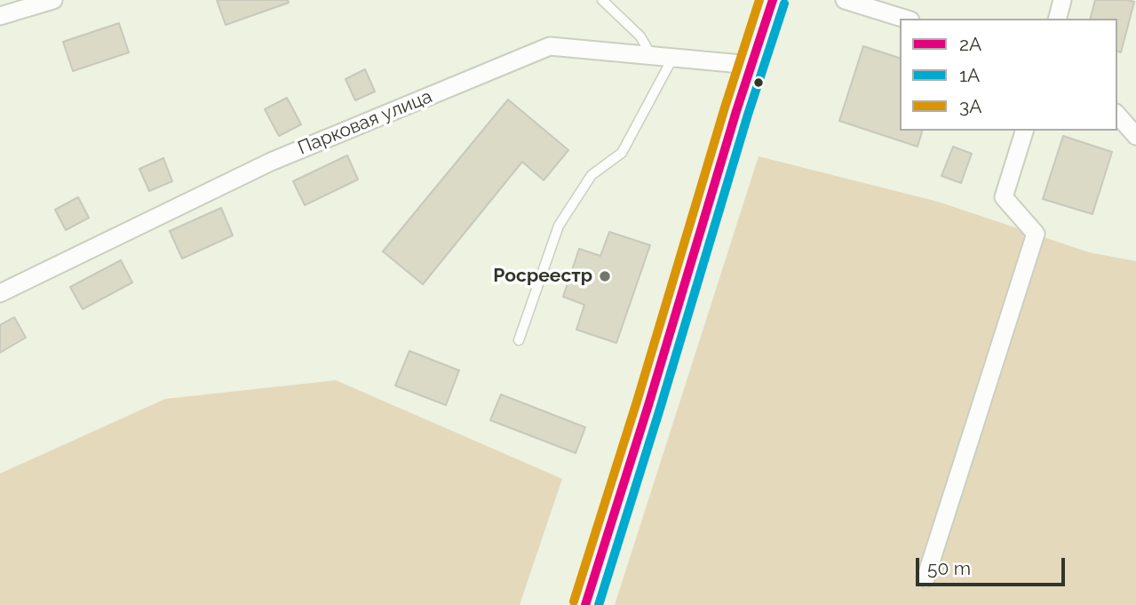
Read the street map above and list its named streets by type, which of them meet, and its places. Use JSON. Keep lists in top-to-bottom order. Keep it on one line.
{"streets":{"street":["Парковая улица"]},"places":["Росреестр"],"lines":["transit line 2А","transit line 3А","transit line 1А"],"legend":["2А","1А","3А"],"scale_bar":"50 m"}
